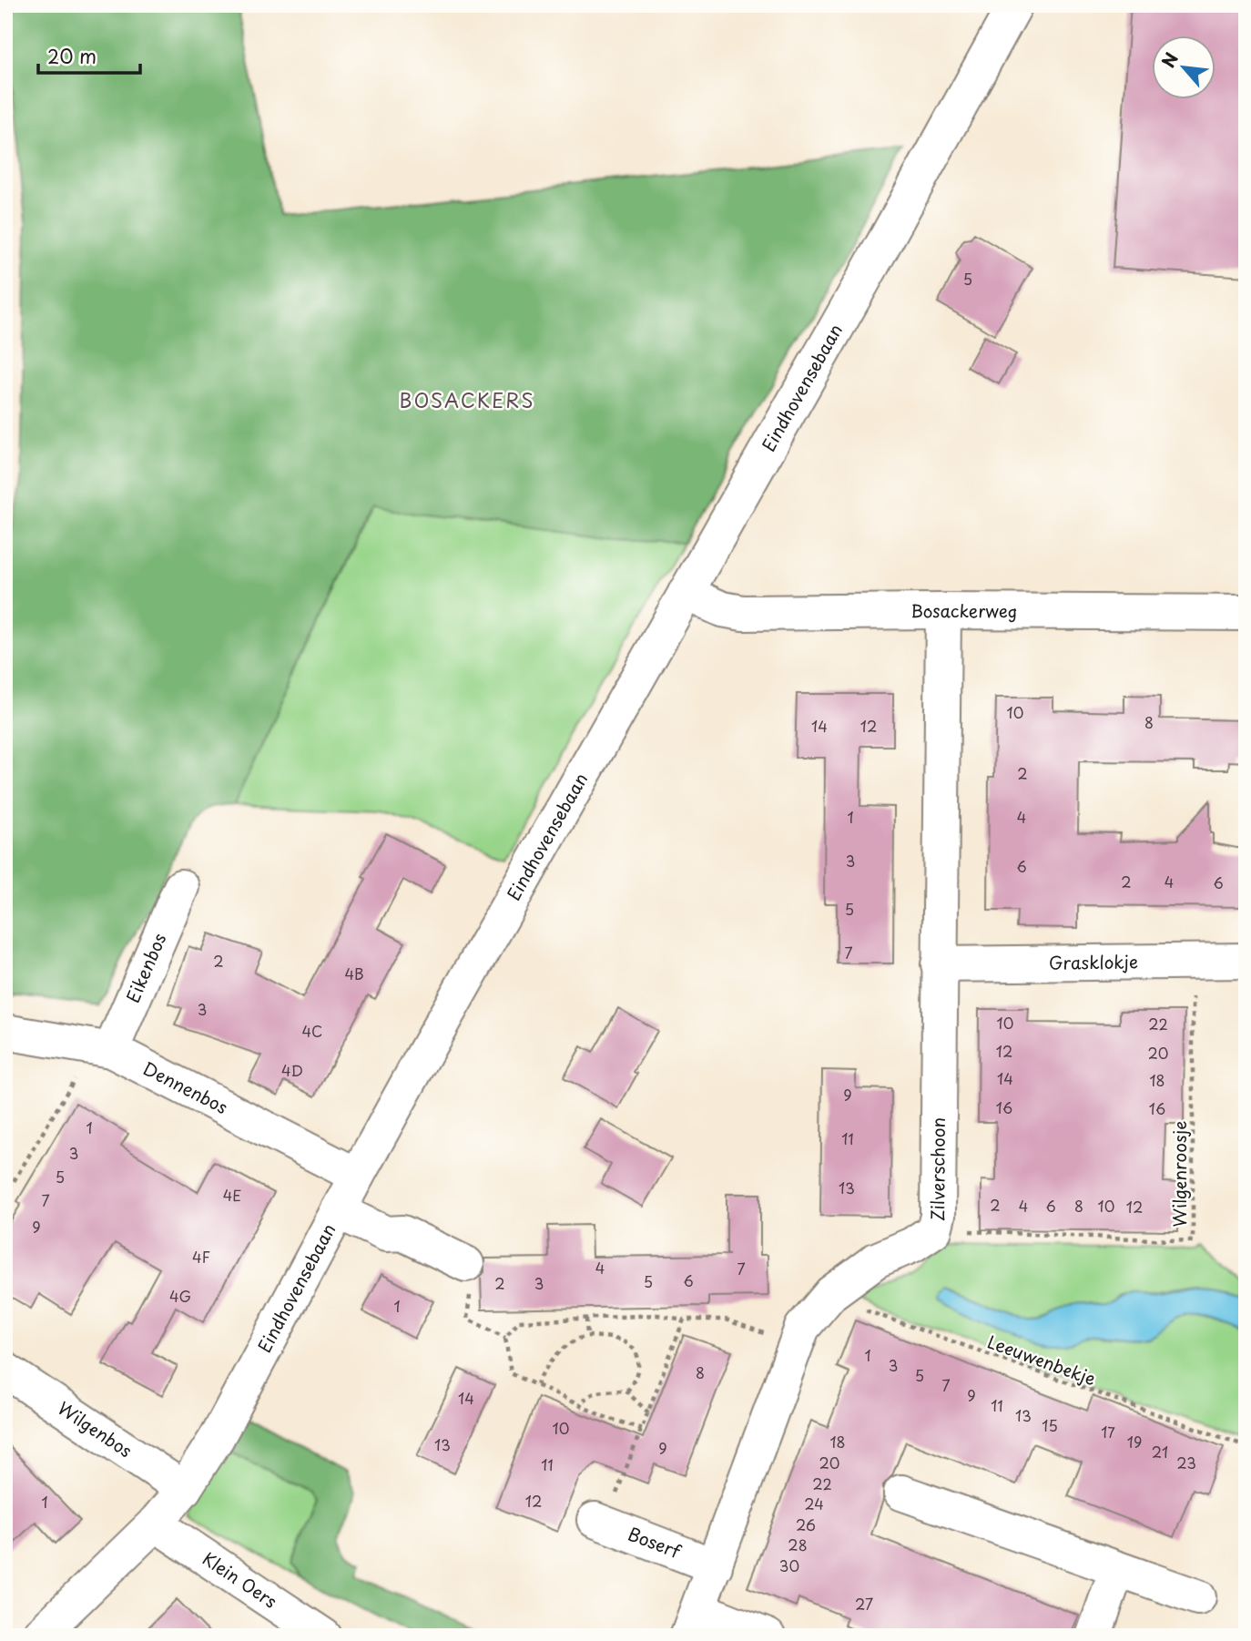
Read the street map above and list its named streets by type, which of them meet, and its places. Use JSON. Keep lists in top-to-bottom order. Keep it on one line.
{"streets":{"street":["Eindhovensebaan","Bosackerweg","Grasklokje","Eikenbos","Dennenbos","Zilverschoon","Wilgenbos","Boserf","Klein Oers"],"path":["Wilgenroosje","Leeuwenbekje"]},"crossings":[["Eindhovensebaan","Bosackerweg"],["Eindhovensebaan","Dennenbos"],["Eindhovensebaan","Wilgenbos"],["Eindhovensebaan","Klein Oers"],["Bosackerweg","Zilverschoon"],["Grasklokje","Zilverschoon"],["Grasklokje","Wilgenroosje"],["Eikenbos","Dennenbos"],["Zilverschoon","Wilgenroosje"],["Zilverschoon","Leeuwenbekje"],["Zilverschoon","Boserf"]],"districts":["BOSACKERS"],"house_numbers":["5","10","8","14","12","2","1","4","3","6","2","4","6","5","7","2","4B","3","10","22","4C","12","20","4D","14","18","9","16","16","1","11","3","5","13","4E","7","2","4","6","8","10","12","9","4F","4","7","6","5","2","3","4G","1","1","3","8","5","7","9","14","11","13","15","10","17","18","19","13","9","21","20","23","11","22","12","1","24","26","28","30","27"],"scale_bar":"20 m","north":"top left"}
